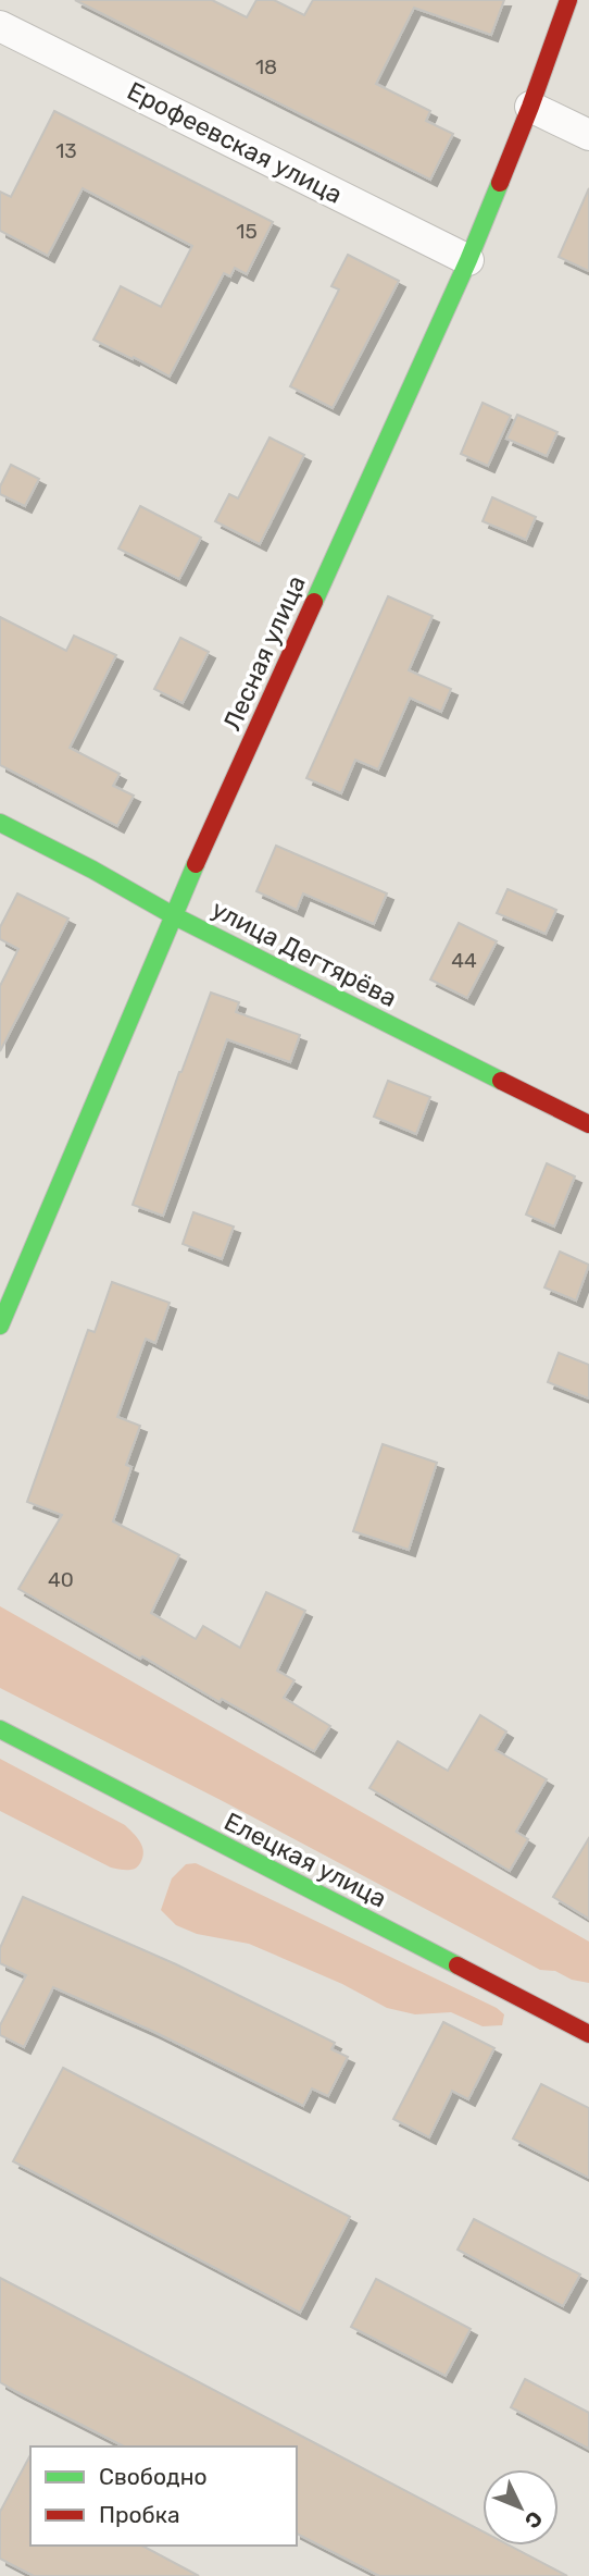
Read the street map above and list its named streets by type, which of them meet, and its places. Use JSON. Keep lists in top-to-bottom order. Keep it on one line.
{"streets":{"street":["Ерофеевская улица","Лесная улица","улица Дегтярёва","Елецкая улица"]},"crossings":[["Ерофеевская улица","Лесная улица"],["Лесная улица","улица Дегтярёва"]],"house_numbers":["18","13","15","44","40"],"legend":["Свободно","Пробка"],"north":"bottom right"}
